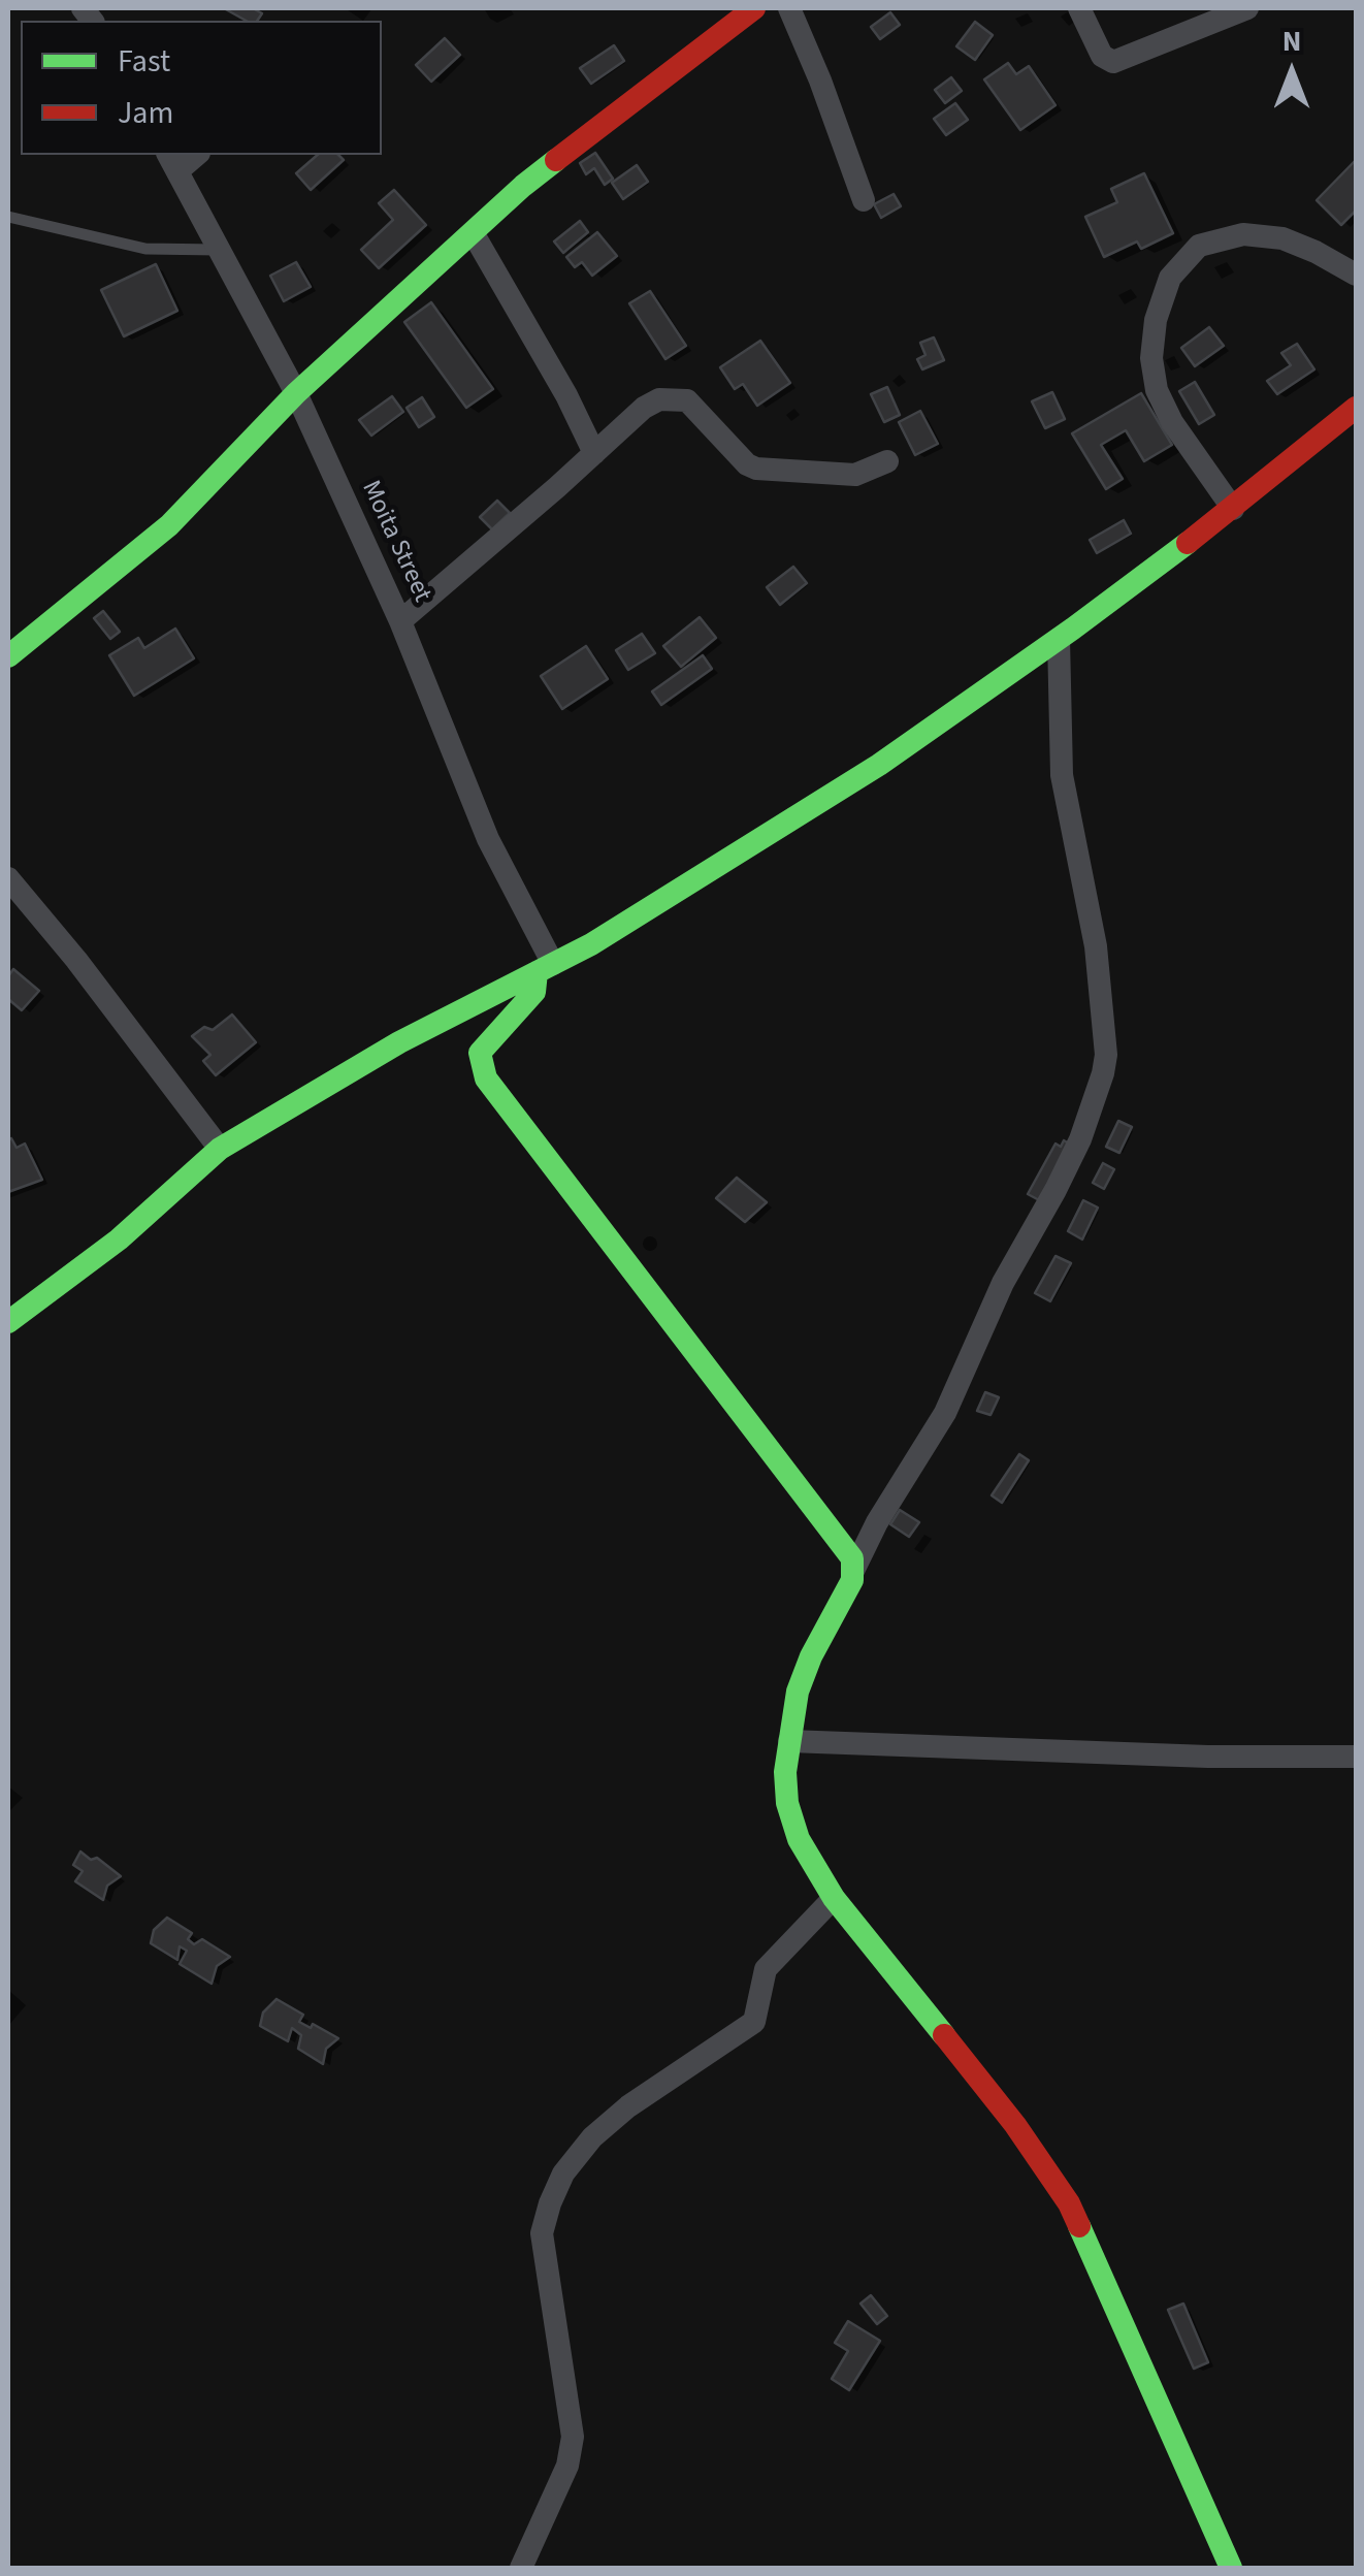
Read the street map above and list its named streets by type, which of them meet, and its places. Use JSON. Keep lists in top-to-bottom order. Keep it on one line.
{"streets":{"street":["Moita Street"]},"legend":["Fast","Jam"],"north":"top"}
